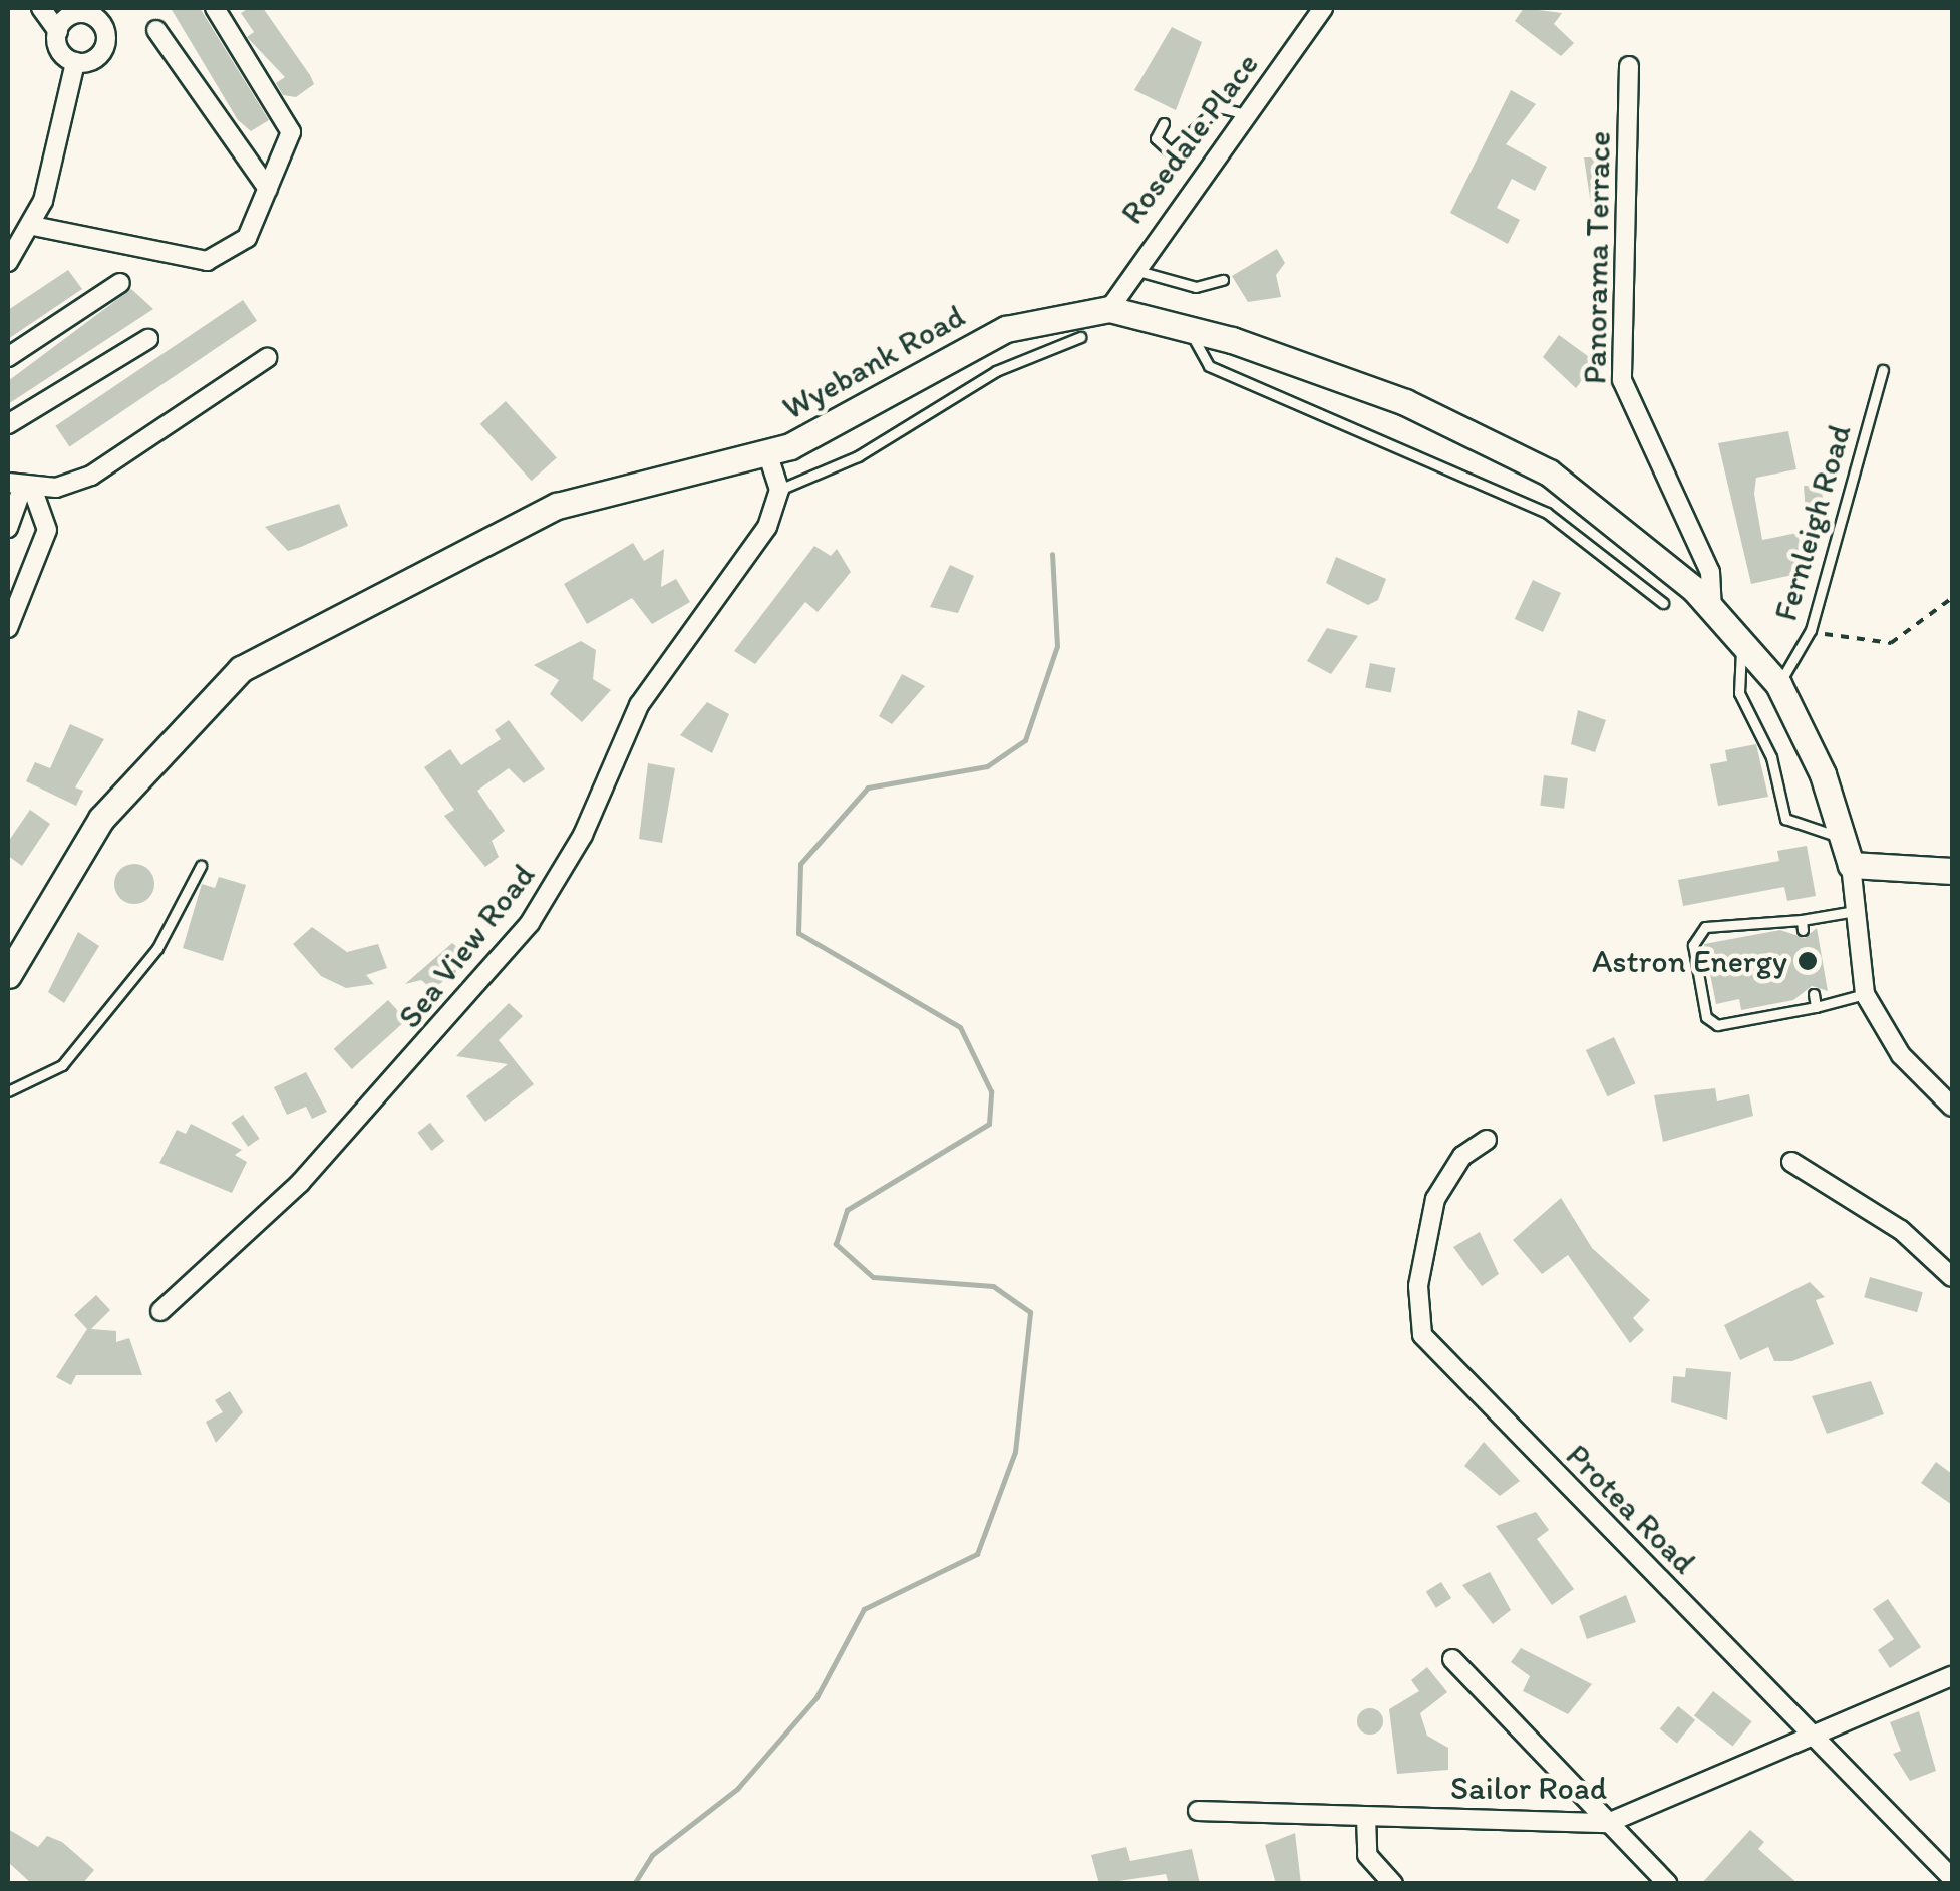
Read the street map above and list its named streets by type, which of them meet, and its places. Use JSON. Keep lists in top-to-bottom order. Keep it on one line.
{"streets":{"main road":["Wyebank Road"],"street":["Rosedale Place","Panorama Terrace","Sea View Road","Protea Road","Sailor Road"],"lane":["Fernleigh Road"]},"crossings":[["Rosedale Place","Wyebank Road"],["Panorama Terrace","Wyebank Road"],["Wyebank Road","Fernleigh Road"],["Protea Road","Sailor Road"]],"places":["Astron Energy"]}
